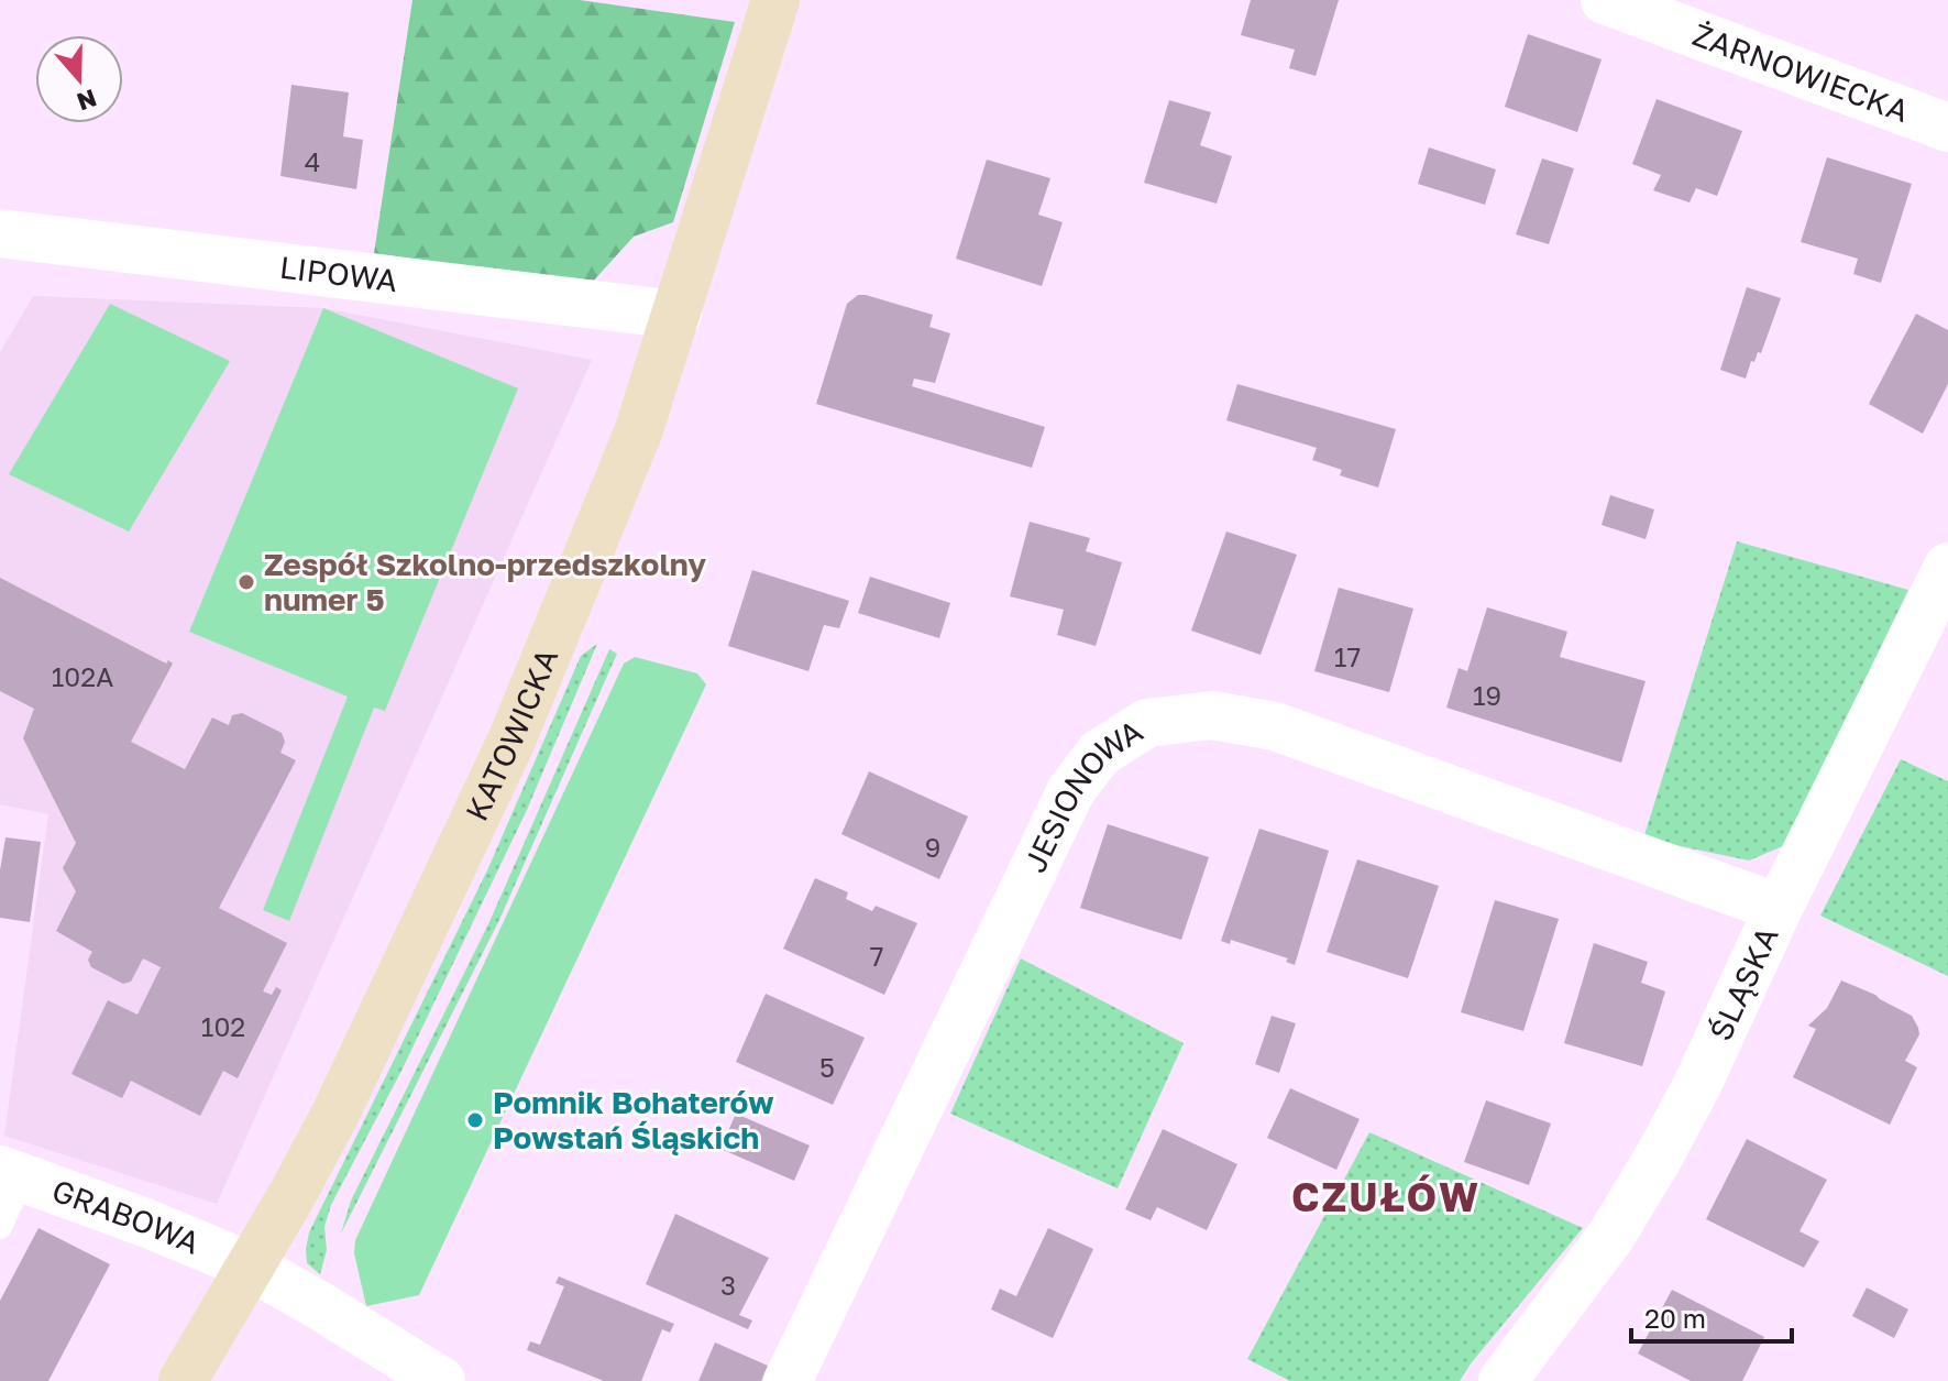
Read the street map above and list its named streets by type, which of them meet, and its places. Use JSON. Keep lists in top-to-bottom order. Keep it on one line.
{"streets":{"main road":["KATOWICKA"],"street":["ŻARNOWIECKA","LIPOWA","JESIONOWA","ŚLĄSKA","GRABOWA"]},"crossings":[["LIPOWA","KATOWICKA"],["KATOWICKA","GRABOWA"],["JESIONOWA","ŚLĄSKA"]],"districts":["CZUŁÓW"],"places":["Zespół Szkolno-przedszkolny numer 5","Pomnik Bohaterów Powstań Śląskich"],"house_numbers":["4","17","102A","19","9","7","102","5","3"],"scale_bar":"20 m","north":"bottom"}
